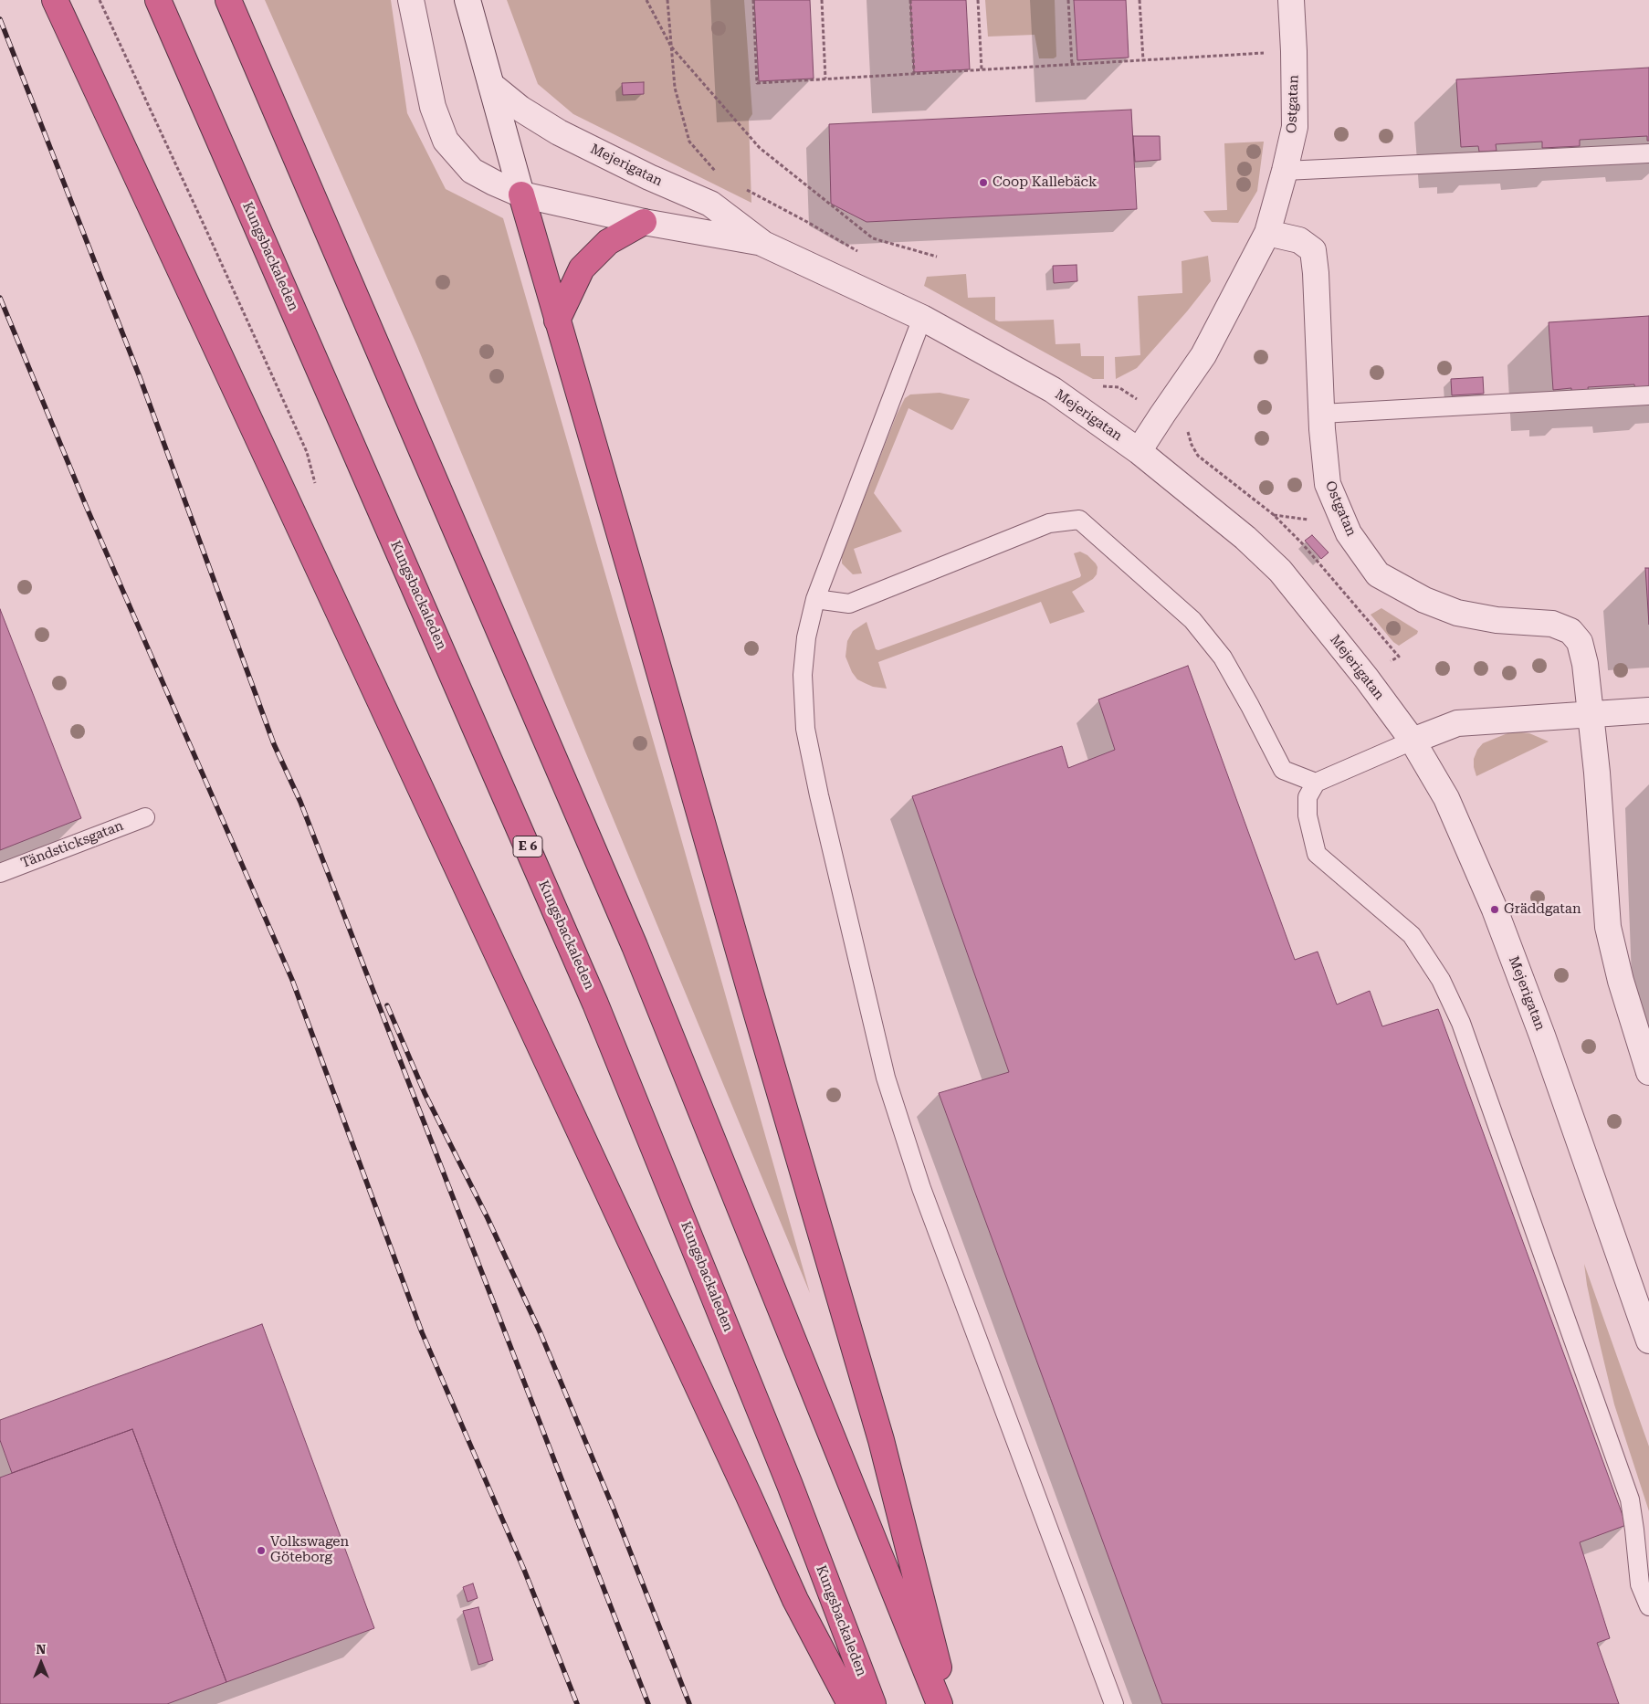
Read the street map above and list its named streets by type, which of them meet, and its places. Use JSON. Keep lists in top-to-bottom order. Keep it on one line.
{"streets":{"highway":["Kungsbackaleden","E 6"],"street":["Ostgatan","Mejerigatan"],"lane":["Tändsticksgatan"]},"crossings":[["Ostgatan","Mejerigatan"]],"places":["Coop Kallebäck","Gräddgatan","Volkswagen Göteborg"],"north":"top"}
